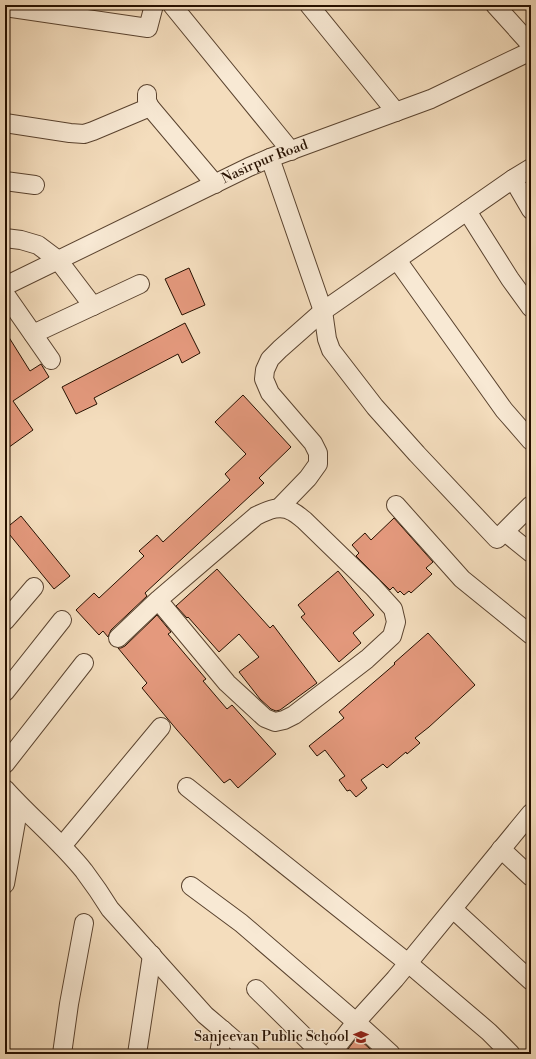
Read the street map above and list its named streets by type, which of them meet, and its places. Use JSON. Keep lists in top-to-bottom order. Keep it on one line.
{"streets":{"street":["Nasirpur Road"]},"places":{"school or university":["Sanjeevan Public School"]}}
